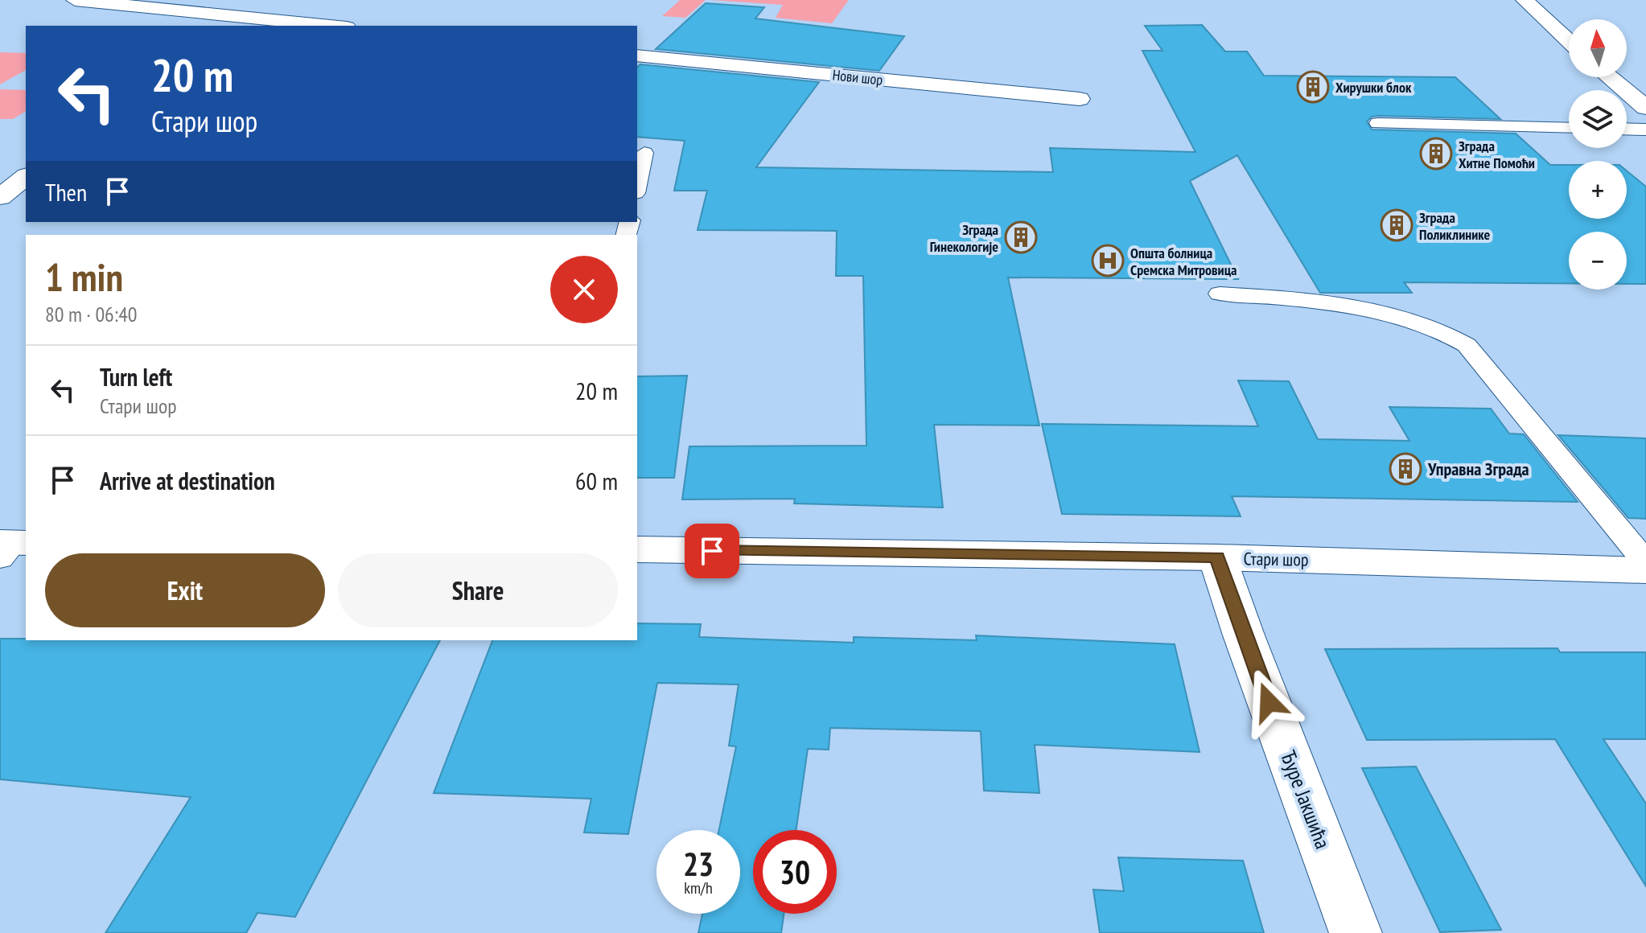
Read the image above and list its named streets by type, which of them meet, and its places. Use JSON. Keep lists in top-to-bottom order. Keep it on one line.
{"streets":{"street":["Нови шор","Стари шор","Ђуре Јакшића"]},"crossings":[["Стари шор","Ђуре Јакшића"]],"places":{"building":["Хирушки блок","Зграда Хитне Помоћи","Зграда Поликлинике","Зграда Гинекологије","Управна Зграда"],"hospital":["Општа болница Сремска Митровица"]},"north":"top","page":{"map_buttons":["+","−"],"turn":["20 m","Стари шор"],"then":"Then","heading":["1 min","80 m · 06:40"],"list":[{"name":"Turn left","note":"Стари шор","value":"20 m"},{"name":"Arrive at destination","value":"60 m"}],"buttons":["Exit","Share"],"speed":"23 km/h","limit":"30"}}
